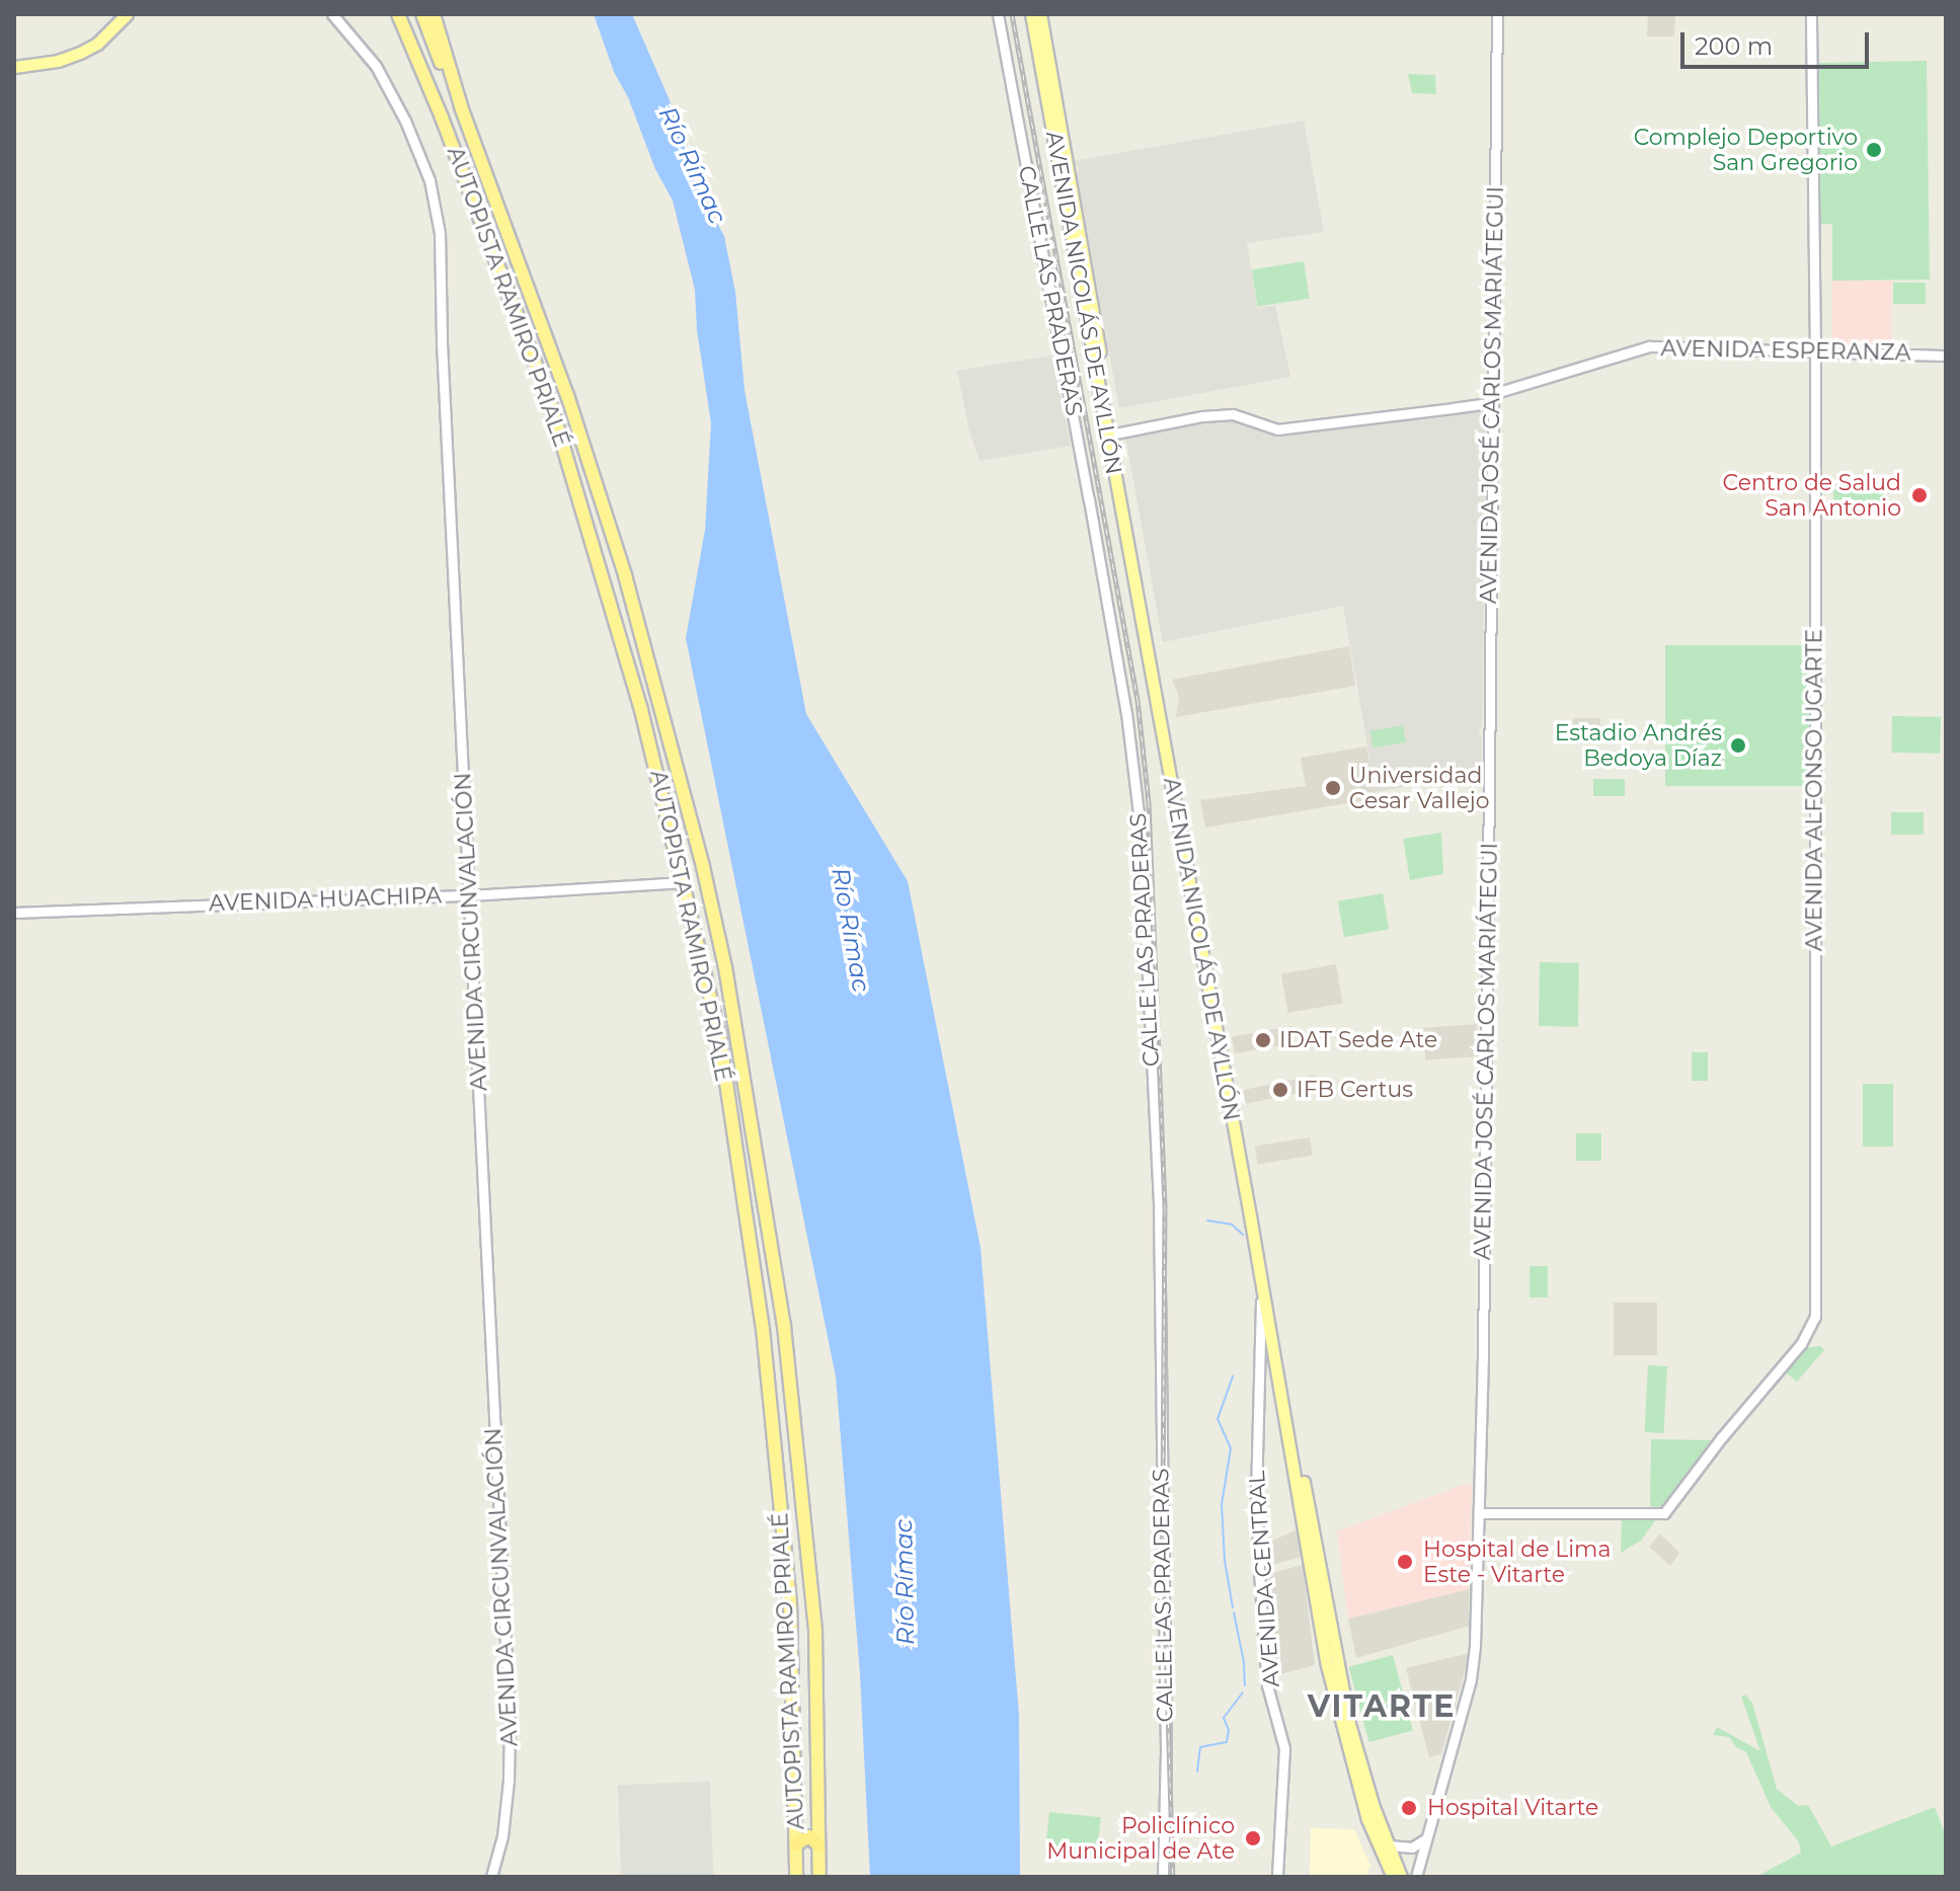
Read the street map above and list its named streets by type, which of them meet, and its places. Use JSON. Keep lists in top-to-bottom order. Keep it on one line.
{"streets":{"highway":["AUTOPISTA RAMIRO PRIALÉ"],"main road":["AVENIDA NICOLÁS DE AYLLÓN"],"street":["CALLE LAS PRADERAS","AVENIDA ESPERANZA","AVENIDA JOSÉ CARLOS MARIÁTEGUI","AVENIDA ALFONSO UGARTE","AVENIDA HUACHIPA","AVENIDA CIRCUNVALACIÓN","AVENIDA CENTRAL"]},"crossings":[["AUTOPISTA RAMIRO PRIALÉ","AVENIDA HUACHIPA"],["AVENIDA NICOLÁS DE AYLLÓN","AVENIDA ESPERANZA"],["AVENIDA NICOLÁS DE AYLLÓN","AVENIDA CENTRAL"],["AVENIDA ESPERANZA","AVENIDA JOSÉ CARLOS MARIÁTEGUI"],["AVENIDA ESPERANZA","AVENIDA ALFONSO UGARTE"],["AVENIDA JOSÉ CARLOS MARIÁTEGUI","AVENIDA ALFONSO UGARTE"],["AVENIDA HUACHIPA","AVENIDA CIRCUNVALACIÓN"]],"districts":["VITARTE"],"water":["Río Rímac"],"places":["Complejo Deportivo San Gregorio","Centro de Salud San Antonio","Estadio Andrés Bedoya Díaz","Universidad Cesar Vallejo","IDAT Sede Ate","IFB Certus","Hospital de Lima Este - Vitarte","Hospital Vitarte","Policlínico Municipal de Ate"],"scale_bar":"200 m"}
